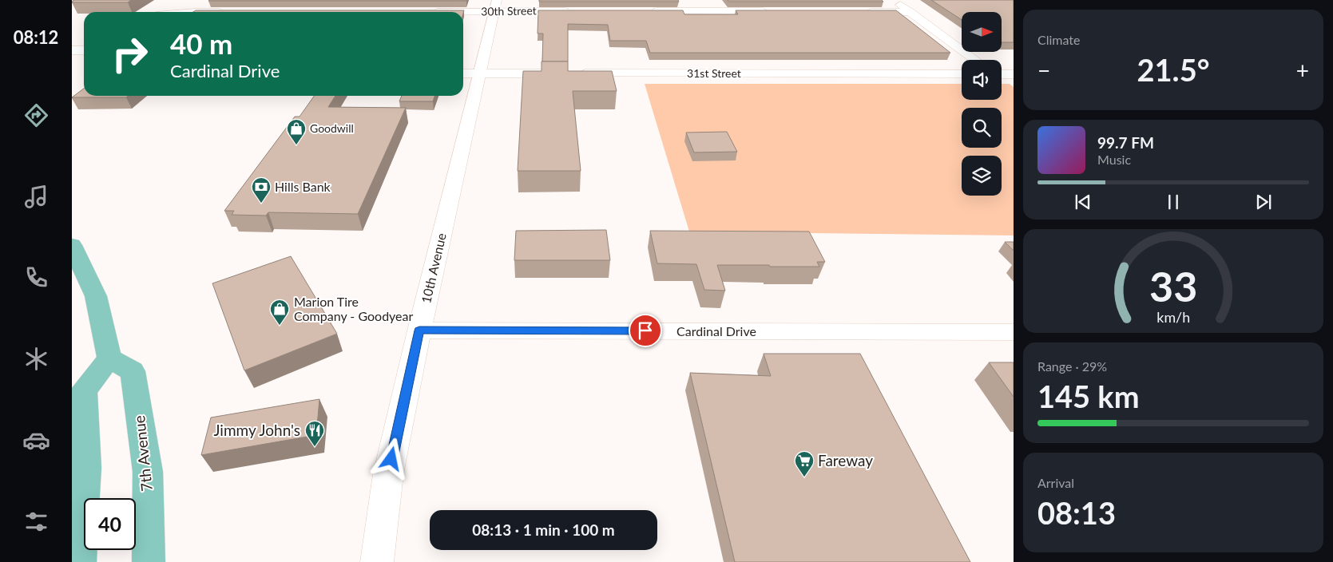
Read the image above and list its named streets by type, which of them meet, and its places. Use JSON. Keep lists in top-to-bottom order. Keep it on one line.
{"streets":{"main road":["7th Avenue"],"street":["30th Street","31st Street","10th Avenue","Cardinal Drive"]},"crossings":[["30th Street","10th Avenue"],["10th Avenue","Cardinal Drive"]],"places":{"shop":["Goodwill","Marion Tire Company - Goodyear"],"bank":["Hills Bank"],"restaurant":["Jimmy John's"],"supermarket":["Fareway"]},"north":"right","page":{"tabs":"08:12","tile":["Climate",["Range · 29%","145 km"],["Arrival","08:13"]],"turn":["40 m","Cardinal Drive"],"heat":["−","21.5°","+"],"song":["99.7 FM","Music"],"limit":"40","trip":"08:13 · 1 min · 100 m","gauge":["33","km/h"]}}
